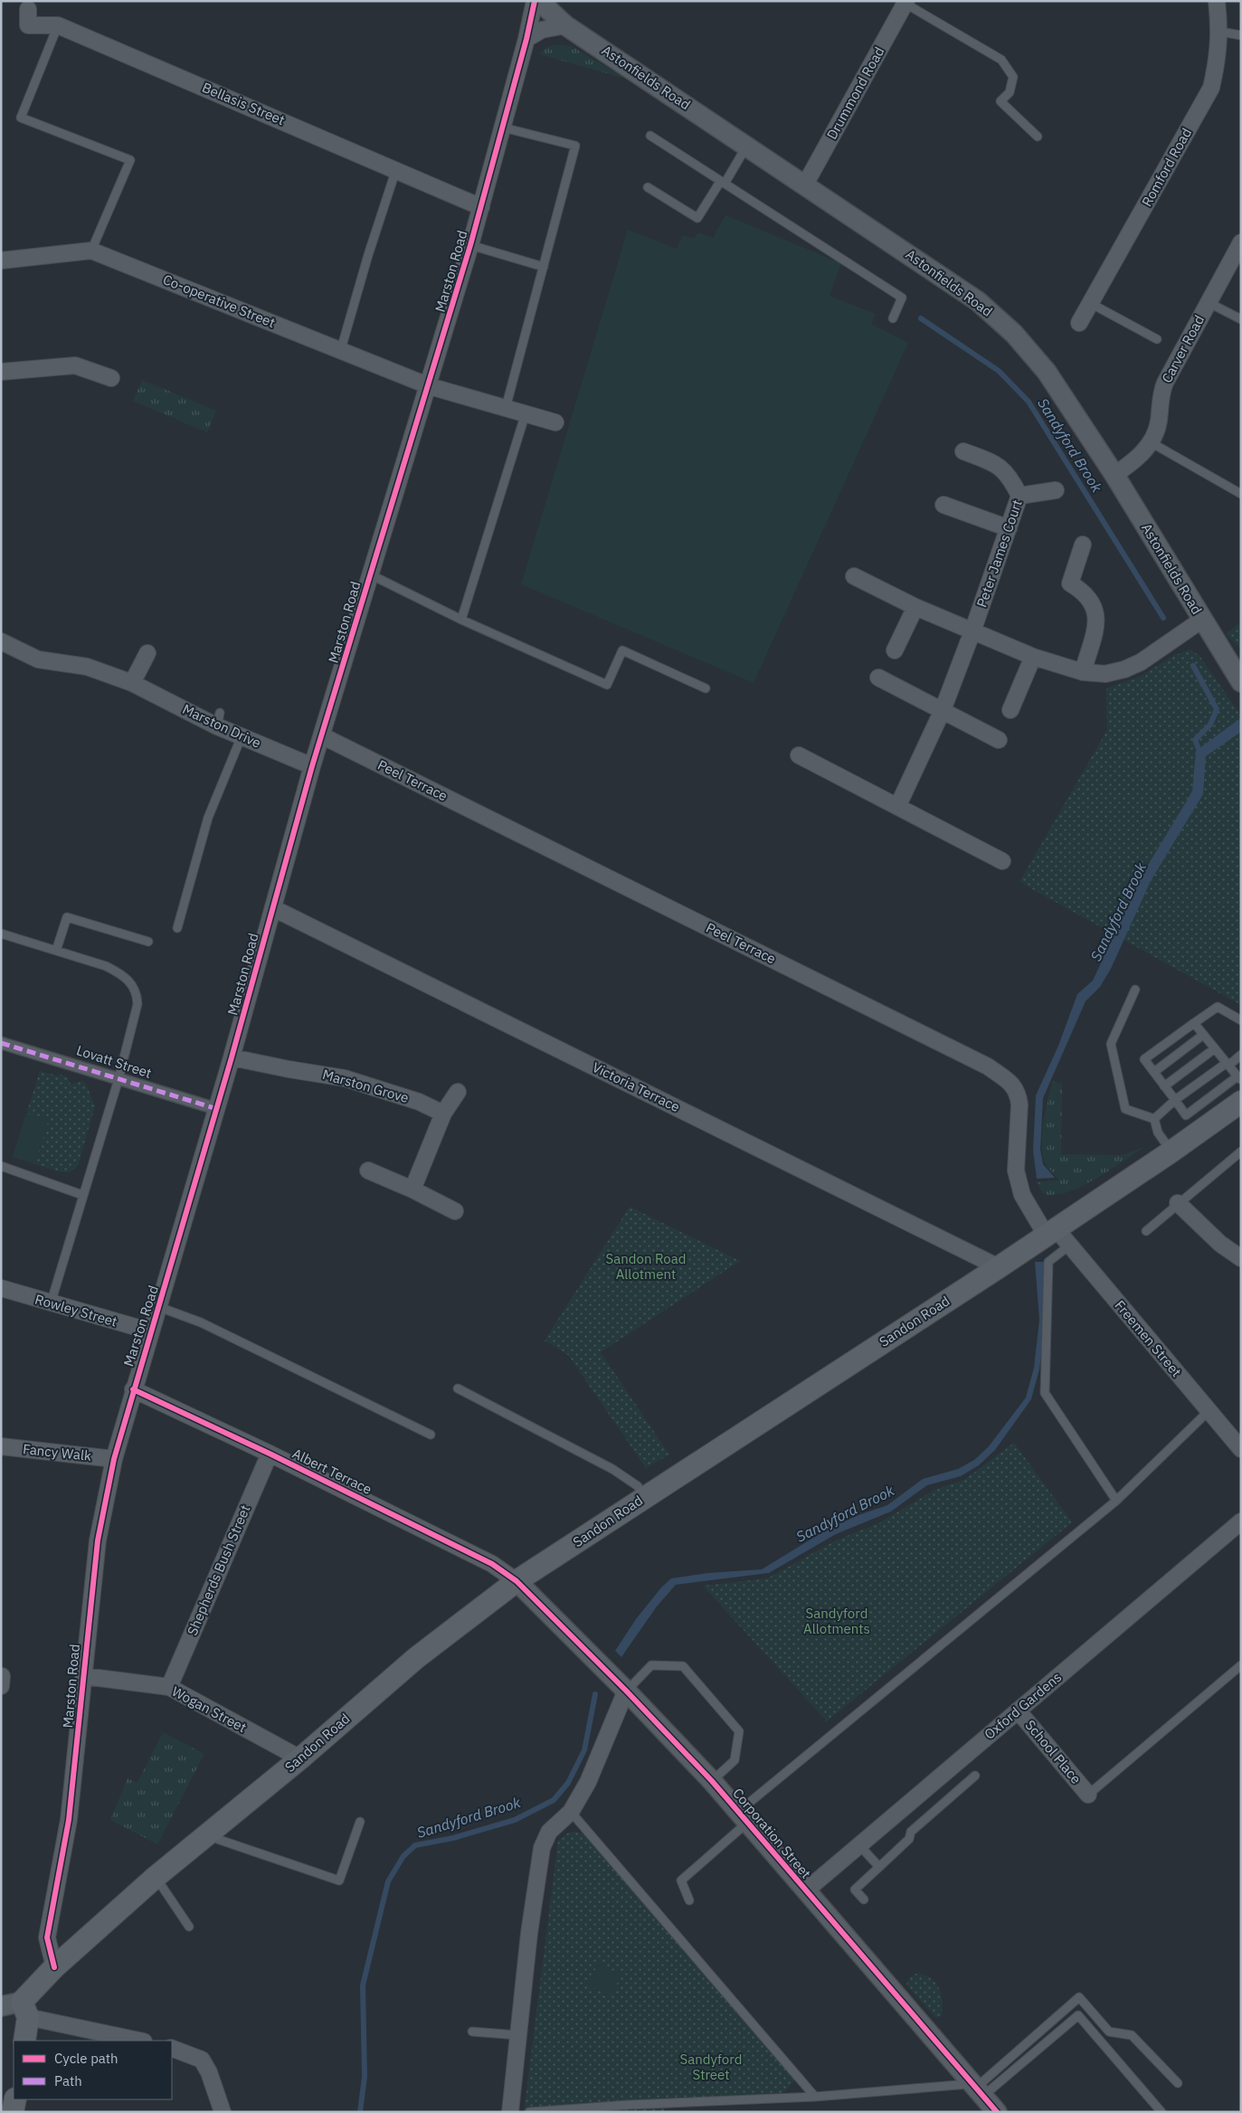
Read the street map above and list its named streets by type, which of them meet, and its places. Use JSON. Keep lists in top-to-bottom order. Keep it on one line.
{"streets":{"main road":["Sandon Road"],"street":["Astonfields Road","Drummond Road","Bellasis Street","Romford Road","Marston Road","Co-operative Street","Carver Road","Peter James Court","Marston Drive","Peel Terrace","Lovatt Street","Marston Grove","Victoria Terrace","Rowley Street","Freemen Street","Fancy Walk","Albert Terrace","Shepherds Bush Street","Oxford Gardens","Wogan Street","School Place","Corporation Street"]},"crossings":[["Astonfields Road","Drummond Road"],["Astonfields Road","Carver Road"],["Bellasis Street","Marston Road"],["Marston Road","Co-operative Street"],["Marston Road","Marston Drive"],["Marston Road","Peel Terrace"],["Marston Road","Lovatt Street"],["Marston Road","Marston Grove"],["Marston Road","Victoria Terrace"],["Marston Road","Rowley Street"],["Marston Road","Sandon Road"],["Marston Road","Fancy Walk"],["Marston Road","Albert Terrace"],["Marston Road","Wogan Street"],["Peel Terrace","Sandon Road"],["Peel Terrace","Freemen Street"],["Victoria Terrace","Sandon Road"],["Sandon Road","Freemen Street"],["Sandon Road","Albert Terrace"],["Sandon Road","Wogan Street"],["Sandon Road","Corporation Street"],["Albert Terrace","Shepherds Bush Street"],["Albert Terrace","Corporation Street"],["Shepherds Bush Street","Wogan Street"],["Oxford Gardens","School Place"],["Oxford Gardens","Corporation Street"]],"water":["Sandyford Brook"],"parks":["Sandon Road Allotment","Sandyford Allotments","Sandyford Street"],"legend":["Cycle path","Path"]}
